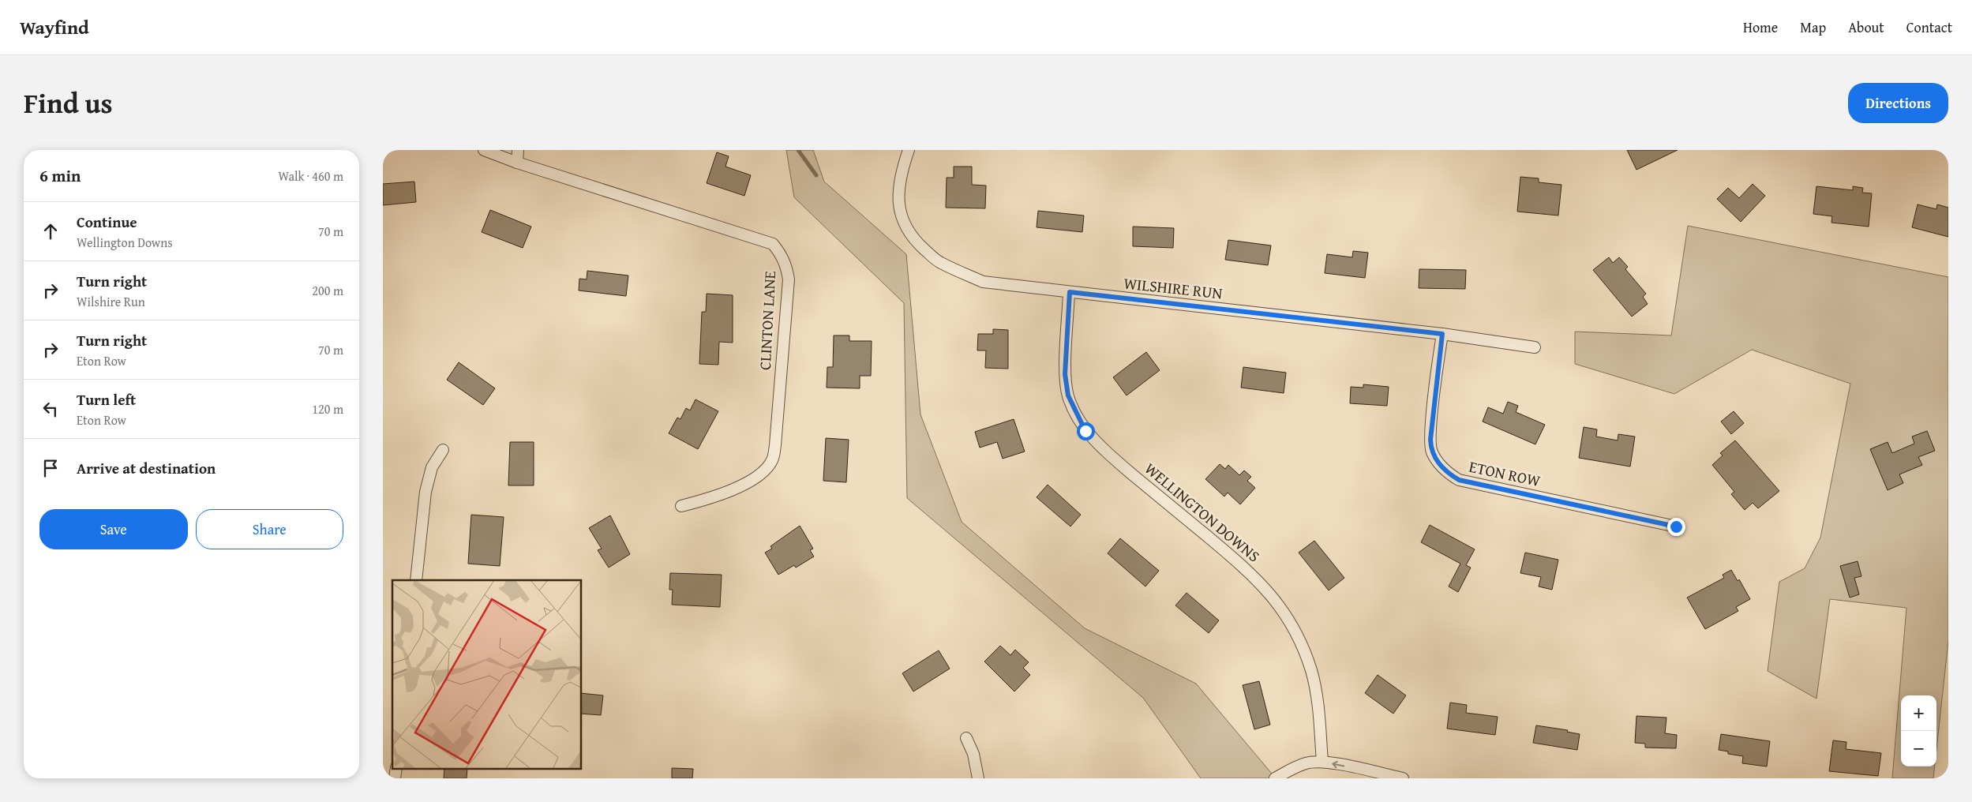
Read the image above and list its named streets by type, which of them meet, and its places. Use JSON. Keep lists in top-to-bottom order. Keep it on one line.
{"streets":{"street":["WILSHIRE RUN","CLINTON LANE","ETON ROW","WELLINGTON DOWNS"]},"crossings":[["WILSHIRE RUN","ETON ROW"],["WILSHIRE RUN","WELLINGTON DOWNS"]],"page":{"header":"Wayfind","nav":["Home","Map","About","Contact"],"title":"Find us","buttons":["Directions",["Save","Share"]],"heading":["6 min","Walk · 460 m"],"list":[["Continue","Wellington Downs","70 m"],["Turn right","Wilshire Run","200 m"],["Turn right","Eton Row","70 m"],["Turn left","Eton Row","120 m"],"Arrive at destination"],"map_buttons":["+","−"]}}
